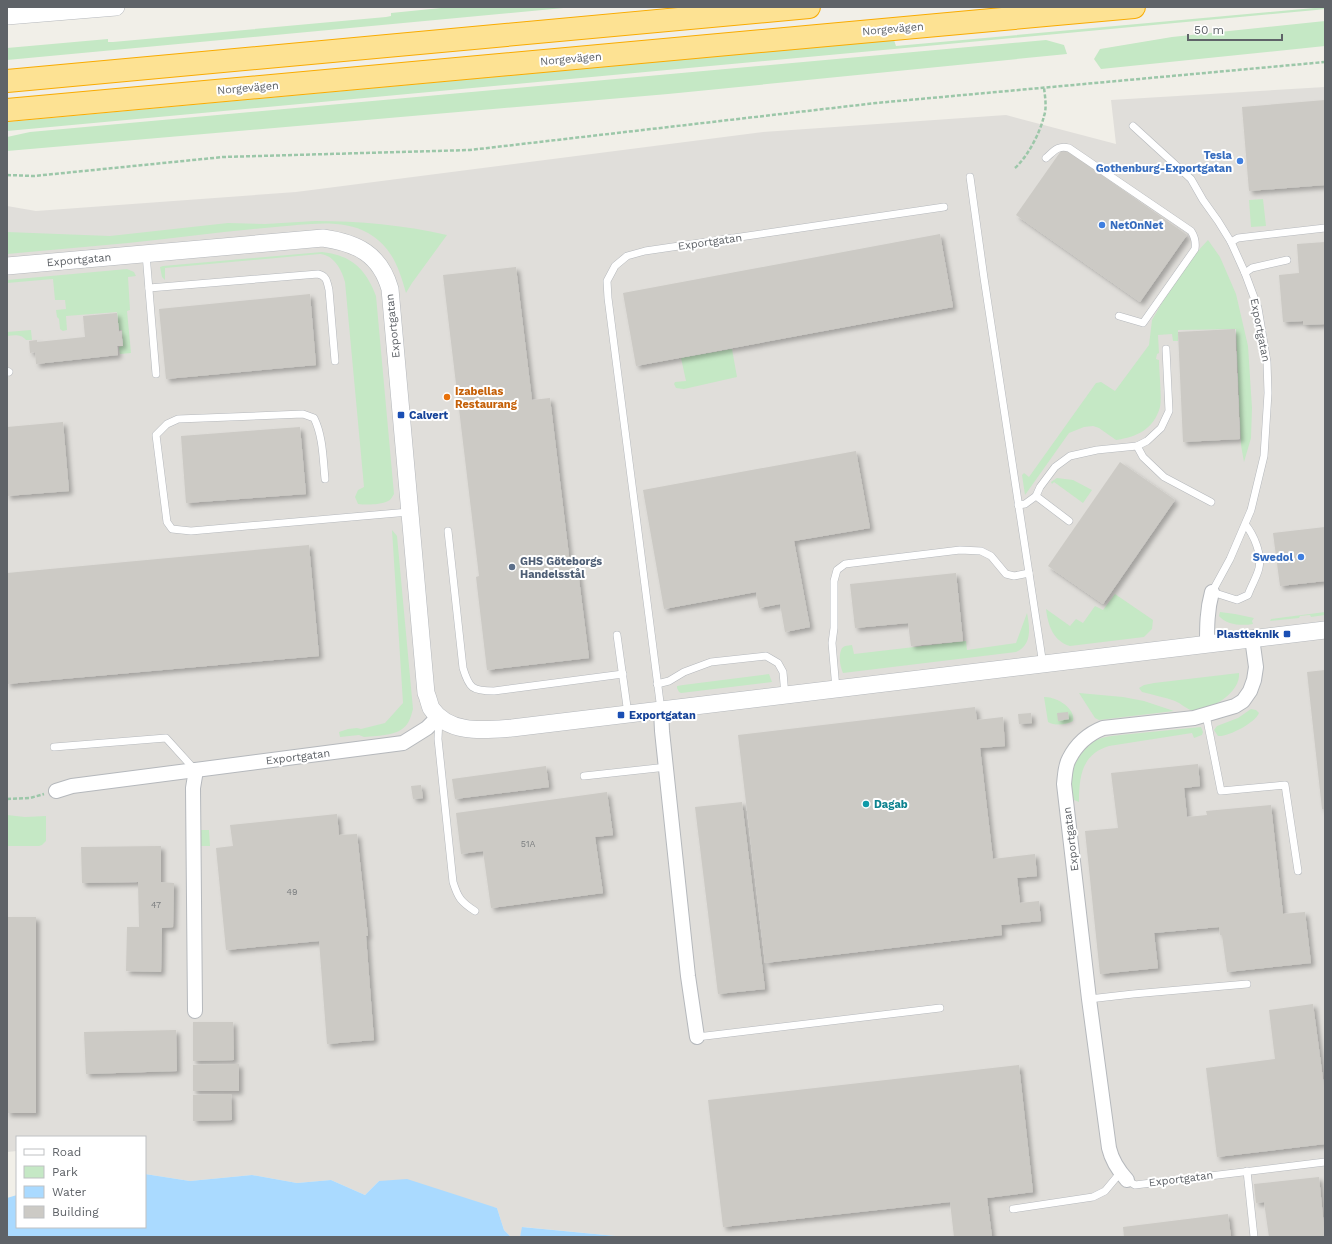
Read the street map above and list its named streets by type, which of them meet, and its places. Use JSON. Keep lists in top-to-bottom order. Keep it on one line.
{"streets":{"highway":["Norgevägen"],"street":["Exportgatan"]},"places":{"other":["Tesla Gothenburg-Exportgatan","NetOnNet","Izabellas Restaurang","Swedol","GHS Göteborgs Handelsstål","Dagab"],"transit":["Calvert","Plastteknik","Exportgatan"]},"house_numbers":["51A","49","47"],"legend":["Road","Park","Water","Building"],"scale_bar":"50 m"}
